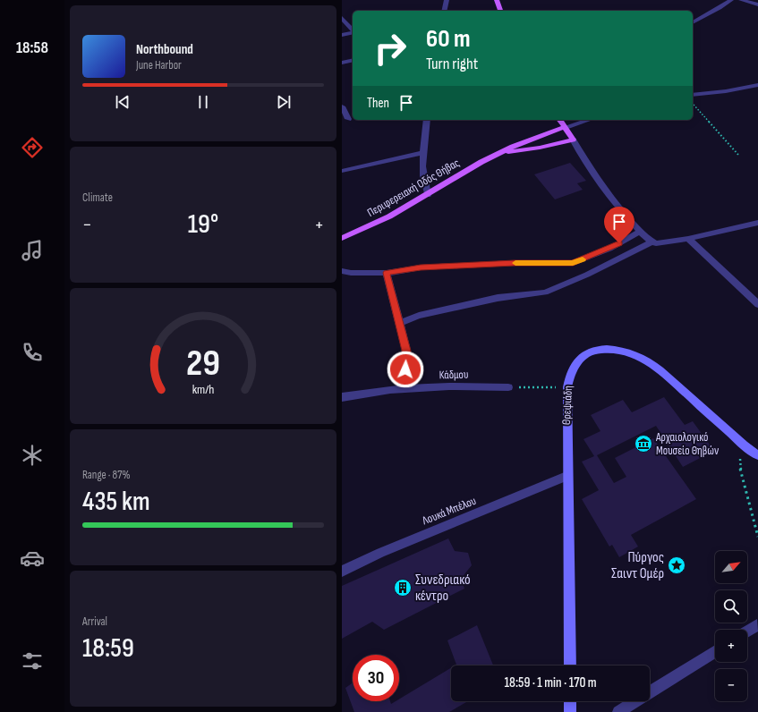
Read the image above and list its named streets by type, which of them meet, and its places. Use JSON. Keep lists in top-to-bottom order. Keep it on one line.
{"streets":{"main road":["Περιφερειακή Οδός Θήβας","Θρεψιάδη"],"street":["Κάδμου","Λουκά Μπέλου"]},"crossings":[["Θρεψιάδη","Λουκά Μπέλου"]],"places":{"museum":["Αρχαιολογικό Μουσείο Θηβών"],"place":["Πύργος Σαιντ Ομέρ"],"building":["Συνεδριακό κέντρο"]},"north":"top right","page":{"tabs":"18:58","turn":["60 m","Turn right"],"song":["Northbound","June Harbor"],"then":"Then","tile":["Climate",["Range · 87%","435 km"],["Arrival","18:59"]],"heat":["−","19°","+"],"map_buttons":["+","−"],"limit":"30","trip":"18:59 · 1 min · 170 m","gauge":["29","km/h"]}}
